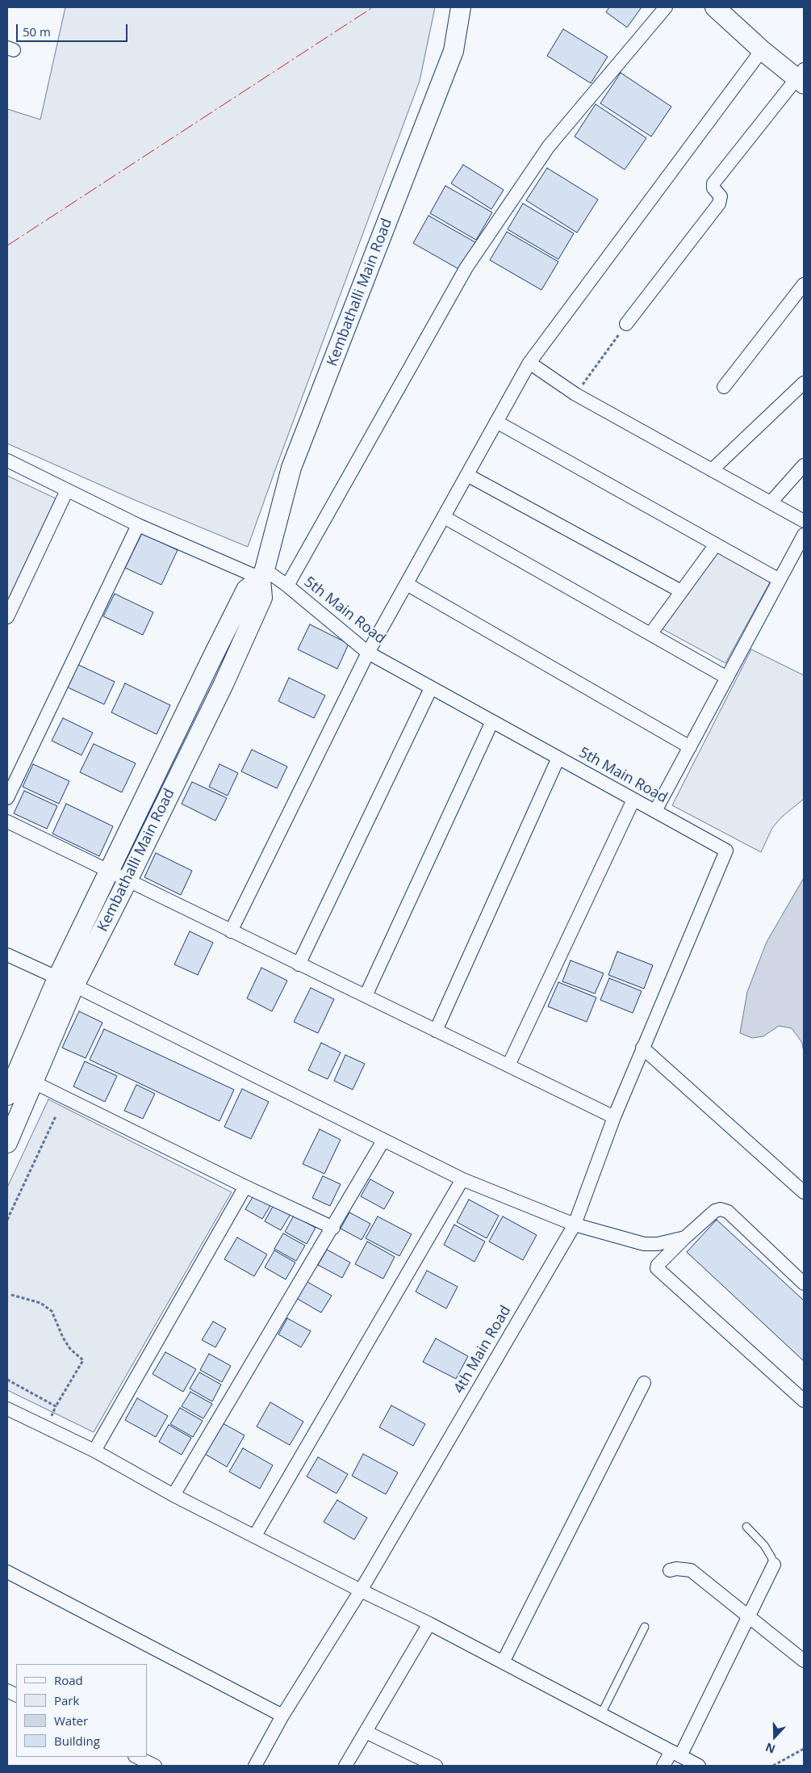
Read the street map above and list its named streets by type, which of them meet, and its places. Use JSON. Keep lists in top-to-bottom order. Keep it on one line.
{"streets":{"street":["Kembathalli Main Road","5th Main Road","4th Main Road"]},"crossings":[["Kembathalli Main Road","5th Main Road"],["5th Main Road","4th Main Road"]],"legend":["Road","Park","Water","Building"],"scale_bar":"50 m","north":"bottom"}
